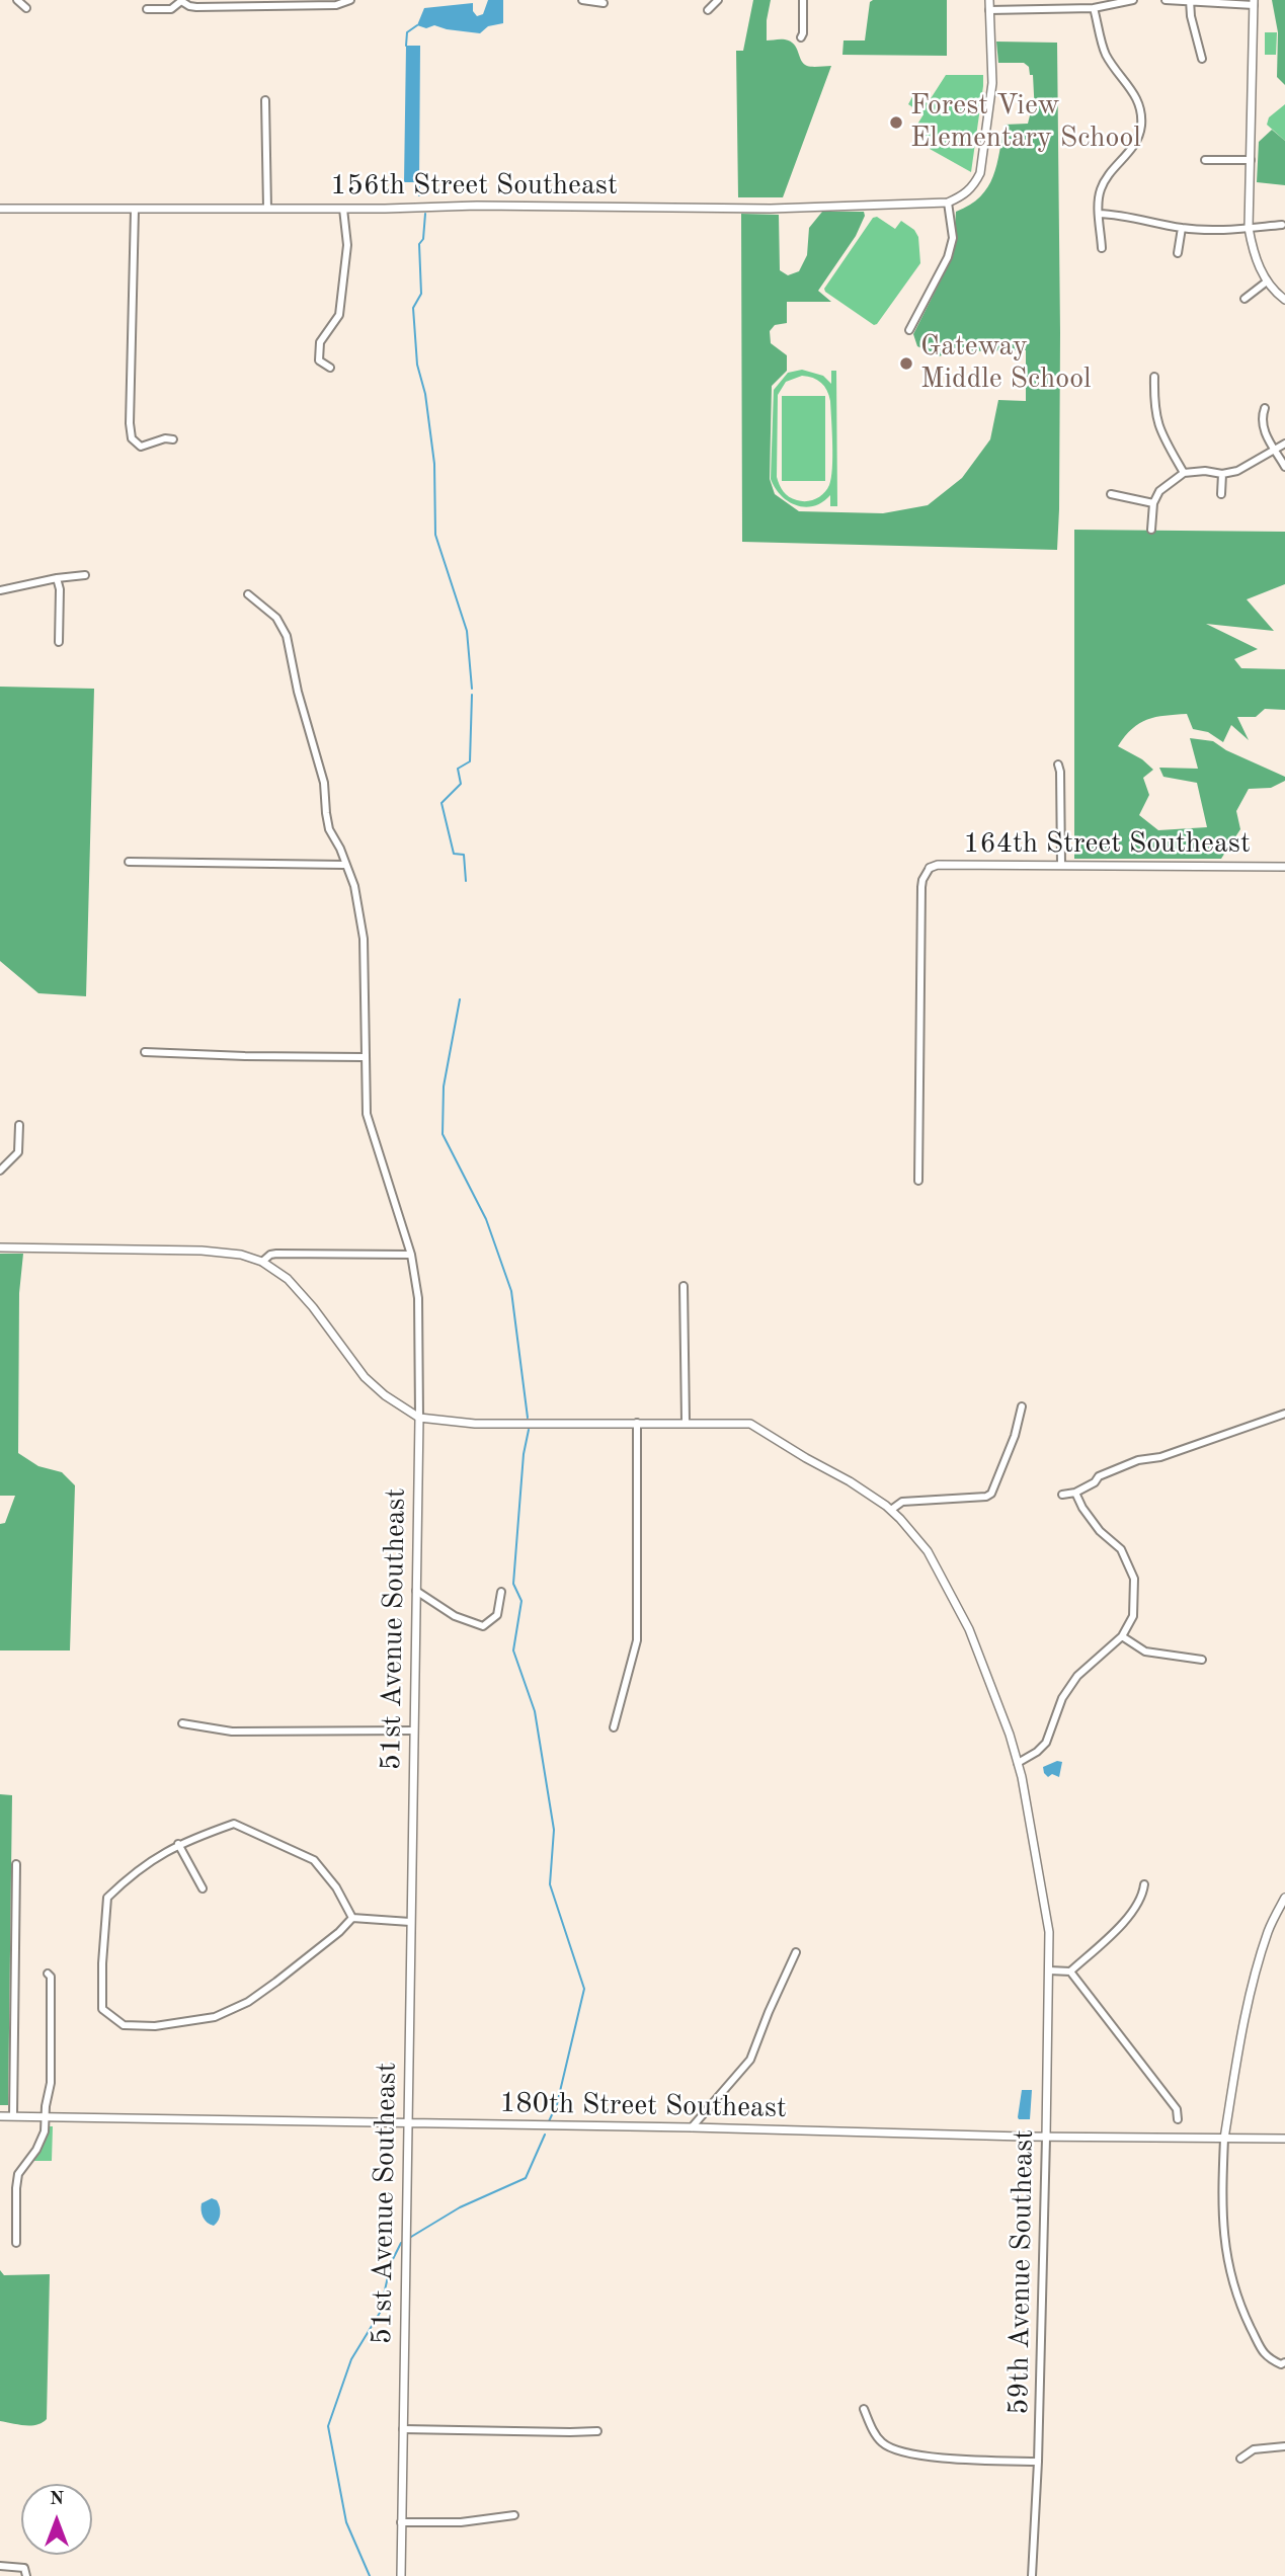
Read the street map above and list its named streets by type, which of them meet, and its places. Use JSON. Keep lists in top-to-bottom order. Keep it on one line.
{"streets":{"street":["156th Street Southeast","164th Street Southeast","51st Avenue Southeast","180th Street Southeast","59th Avenue Southeast"]},"crossings":[["51st Avenue Southeast","180th Street Southeast"],["51st Avenue Southeast","59th Avenue Southeast"],["180th Street Southeast","59th Avenue Southeast"]],"places":["Forest View Elementary School","Gateway Middle School"],"north":"top"}
